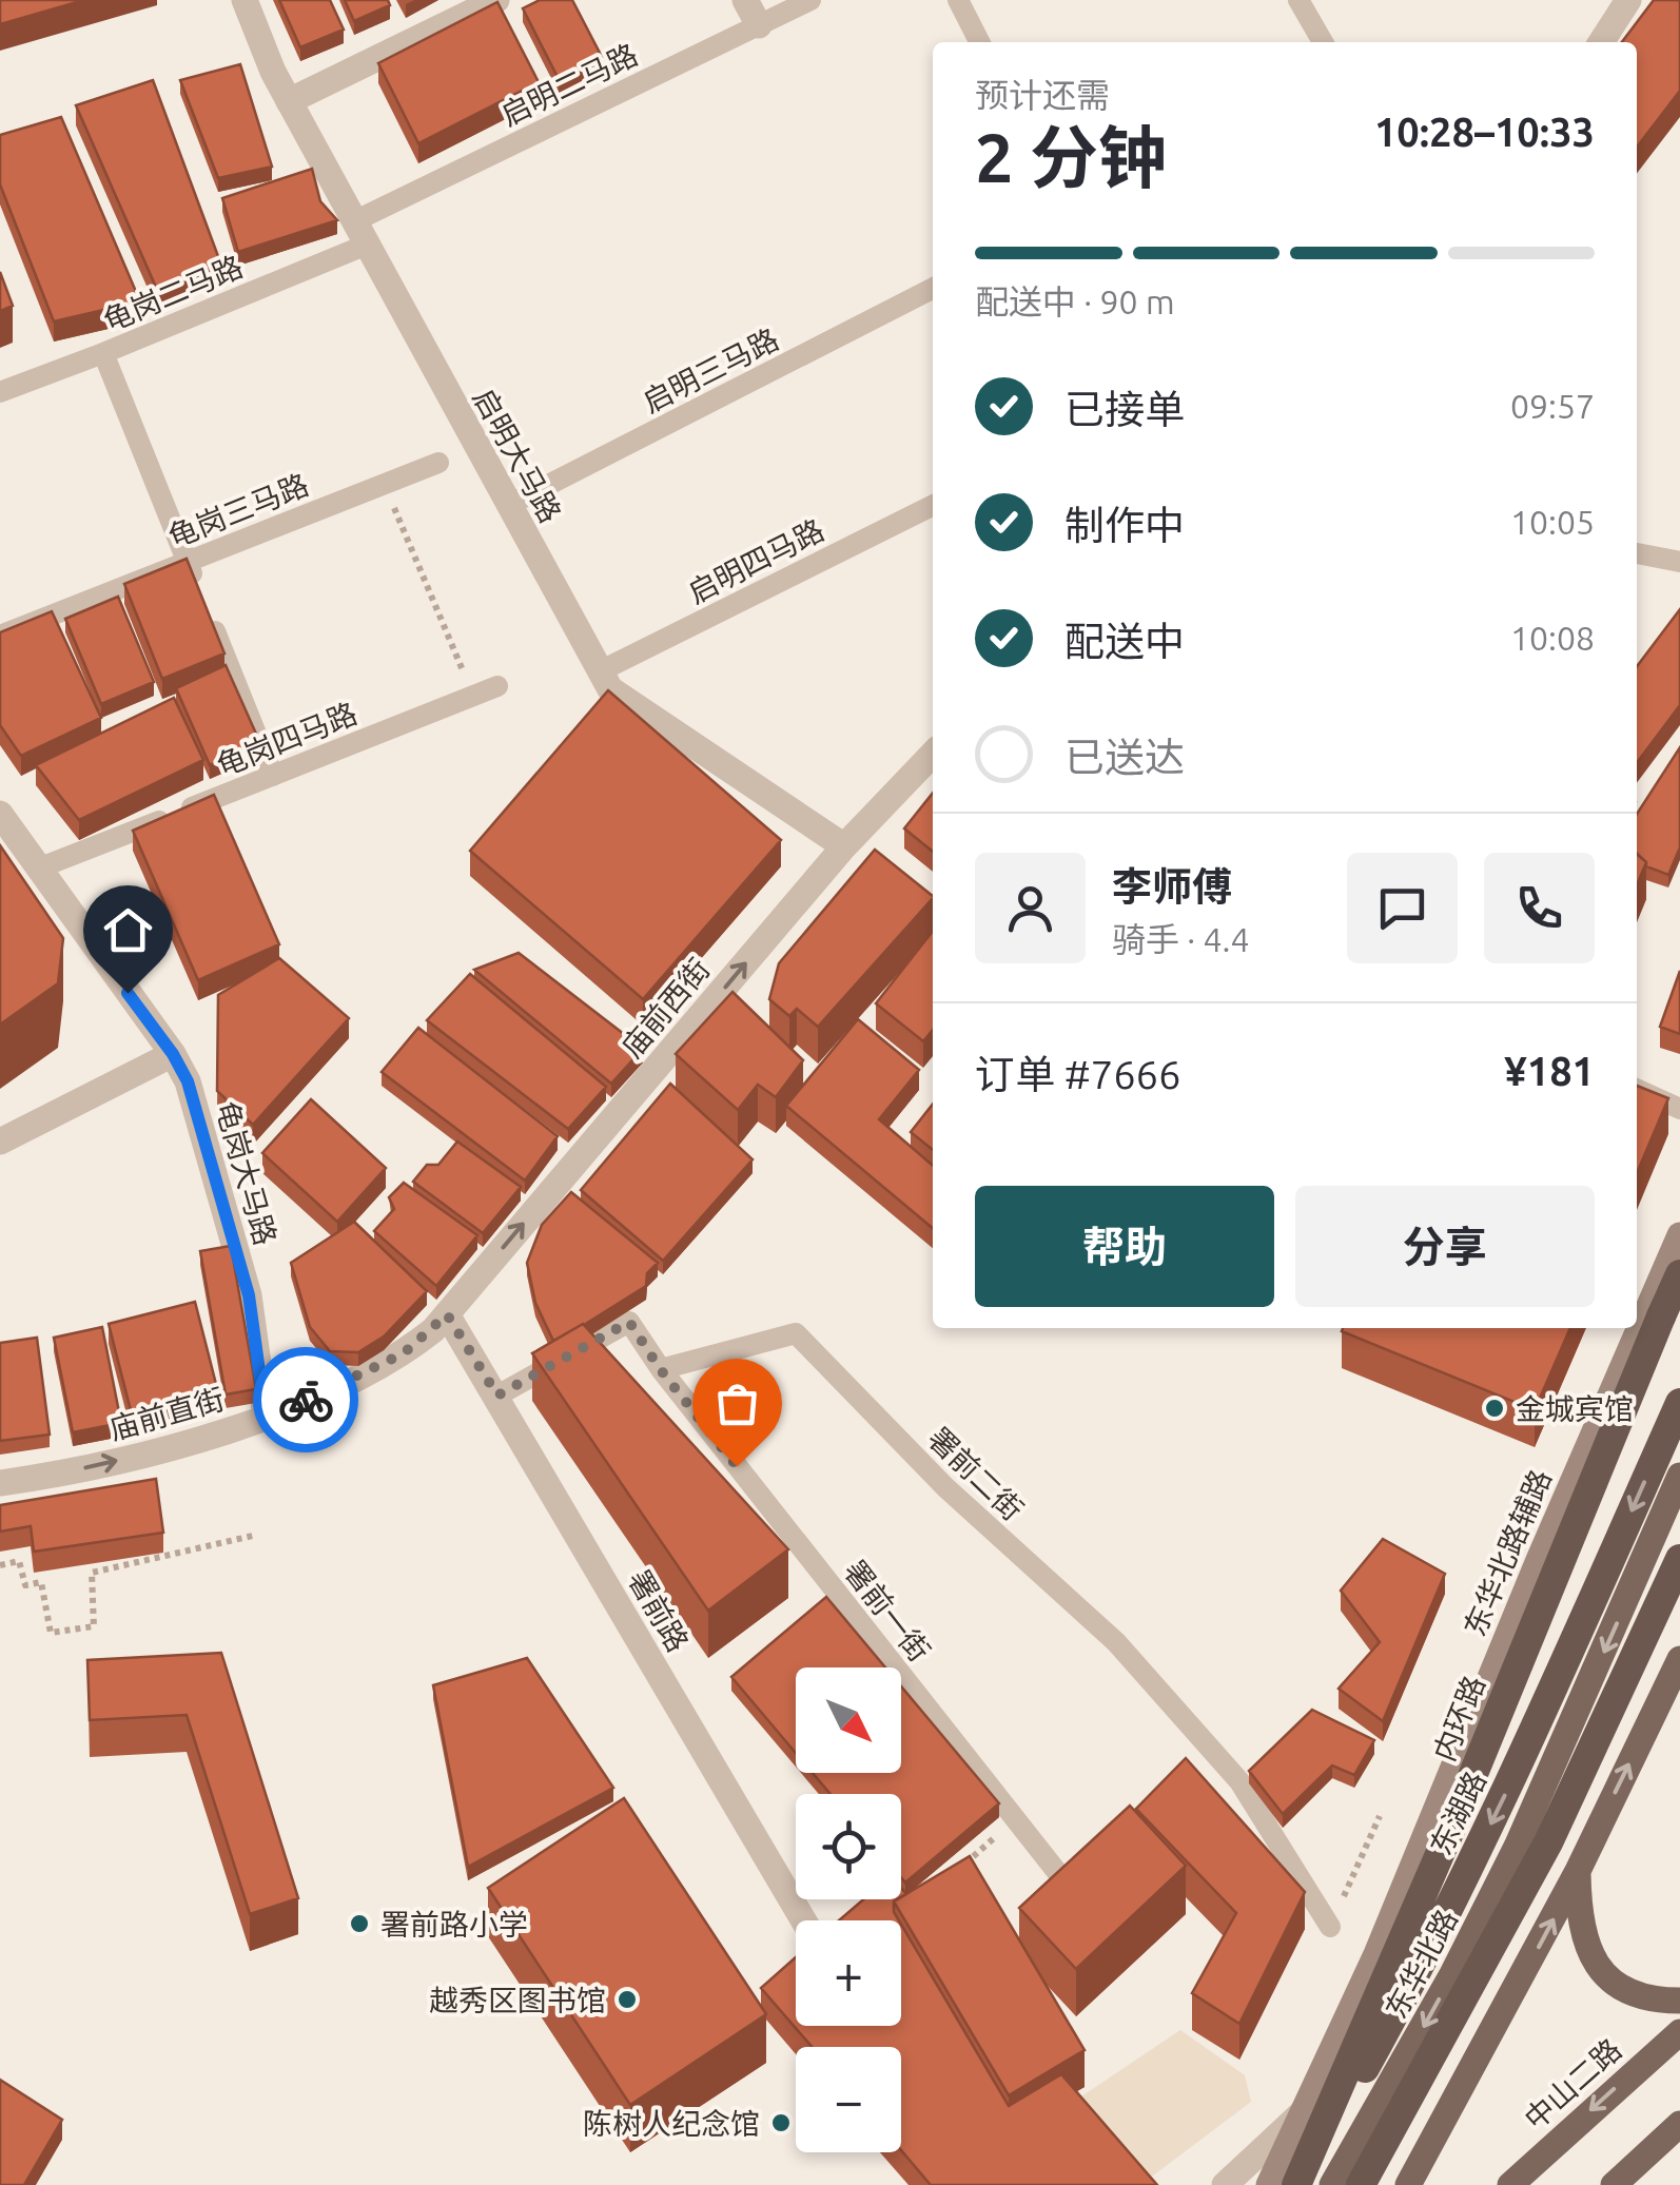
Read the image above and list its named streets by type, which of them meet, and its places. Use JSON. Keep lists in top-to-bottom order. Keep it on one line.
{"streets":{"highway":["内环路","东湖路"],"main road":["东华北路辅路","东华北路","中山二路"],"street":["启明大马路","庙前西街","龟岗大马路","庙前直街","署前路"],"lane":["启明二马路","龟岗二马路","启明三马路","龟岗三马路","启明四马路","龟岗四马路","署前二街","署前一街"]},"crossings":[["启明二马路","龟岗二马路"],["启明二马路","启明大马路"],["龟岗二马路","启明大马路"],["启明三马路","启明大马路"],["启明大马路","启明四马路"],["启明大马路","庙前西街"],["龟岗四马路","龟岗大马路"],["庙前西街","庙前直街"],["庙前西街","署前路"],["龟岗大马路","庙前直街"],["庙前直街","署前路"],["署前二街","署前一街"],["内环路","东湖路"]],"one_way":["庙前西街","庙前直街"],"places":["金城宾馆","署前路小学","越秀区图书馆","陈树人纪念馆"],"north":"bottom right","page":{"heading":["2 分钟","预计还需","10:28–10:33"],"panel":["李师傅","骑手 · 4.4","订单 #7666","¥181"],"bar":"配送中 · 90 m","list":[["已接单","09:57"],["制作中","10:05"],["配送中","10:08"],"已送达"],"buttons":["帮助","分享"],"map_buttons":["+","−"]}}
